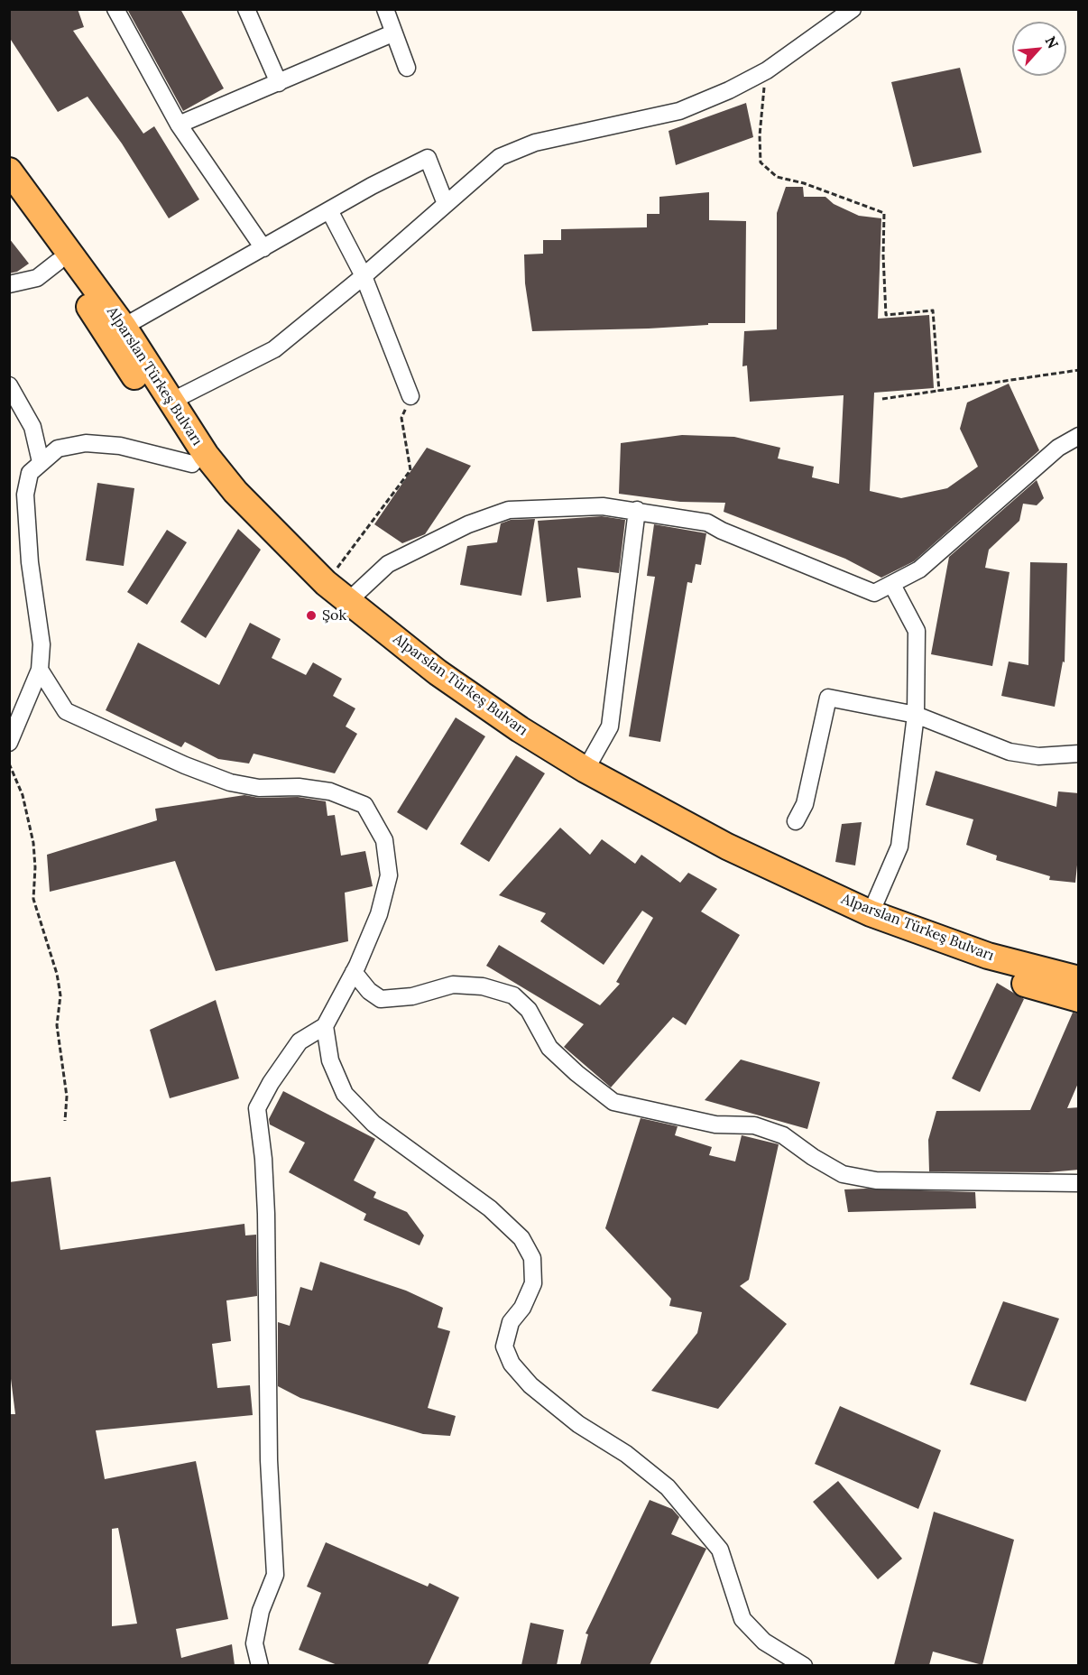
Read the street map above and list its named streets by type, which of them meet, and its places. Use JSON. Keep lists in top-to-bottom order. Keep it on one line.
{"streets":{"main road":["Alparslan Türkeş Bulvarı"]},"places":["Şok"],"north":"top right"}
